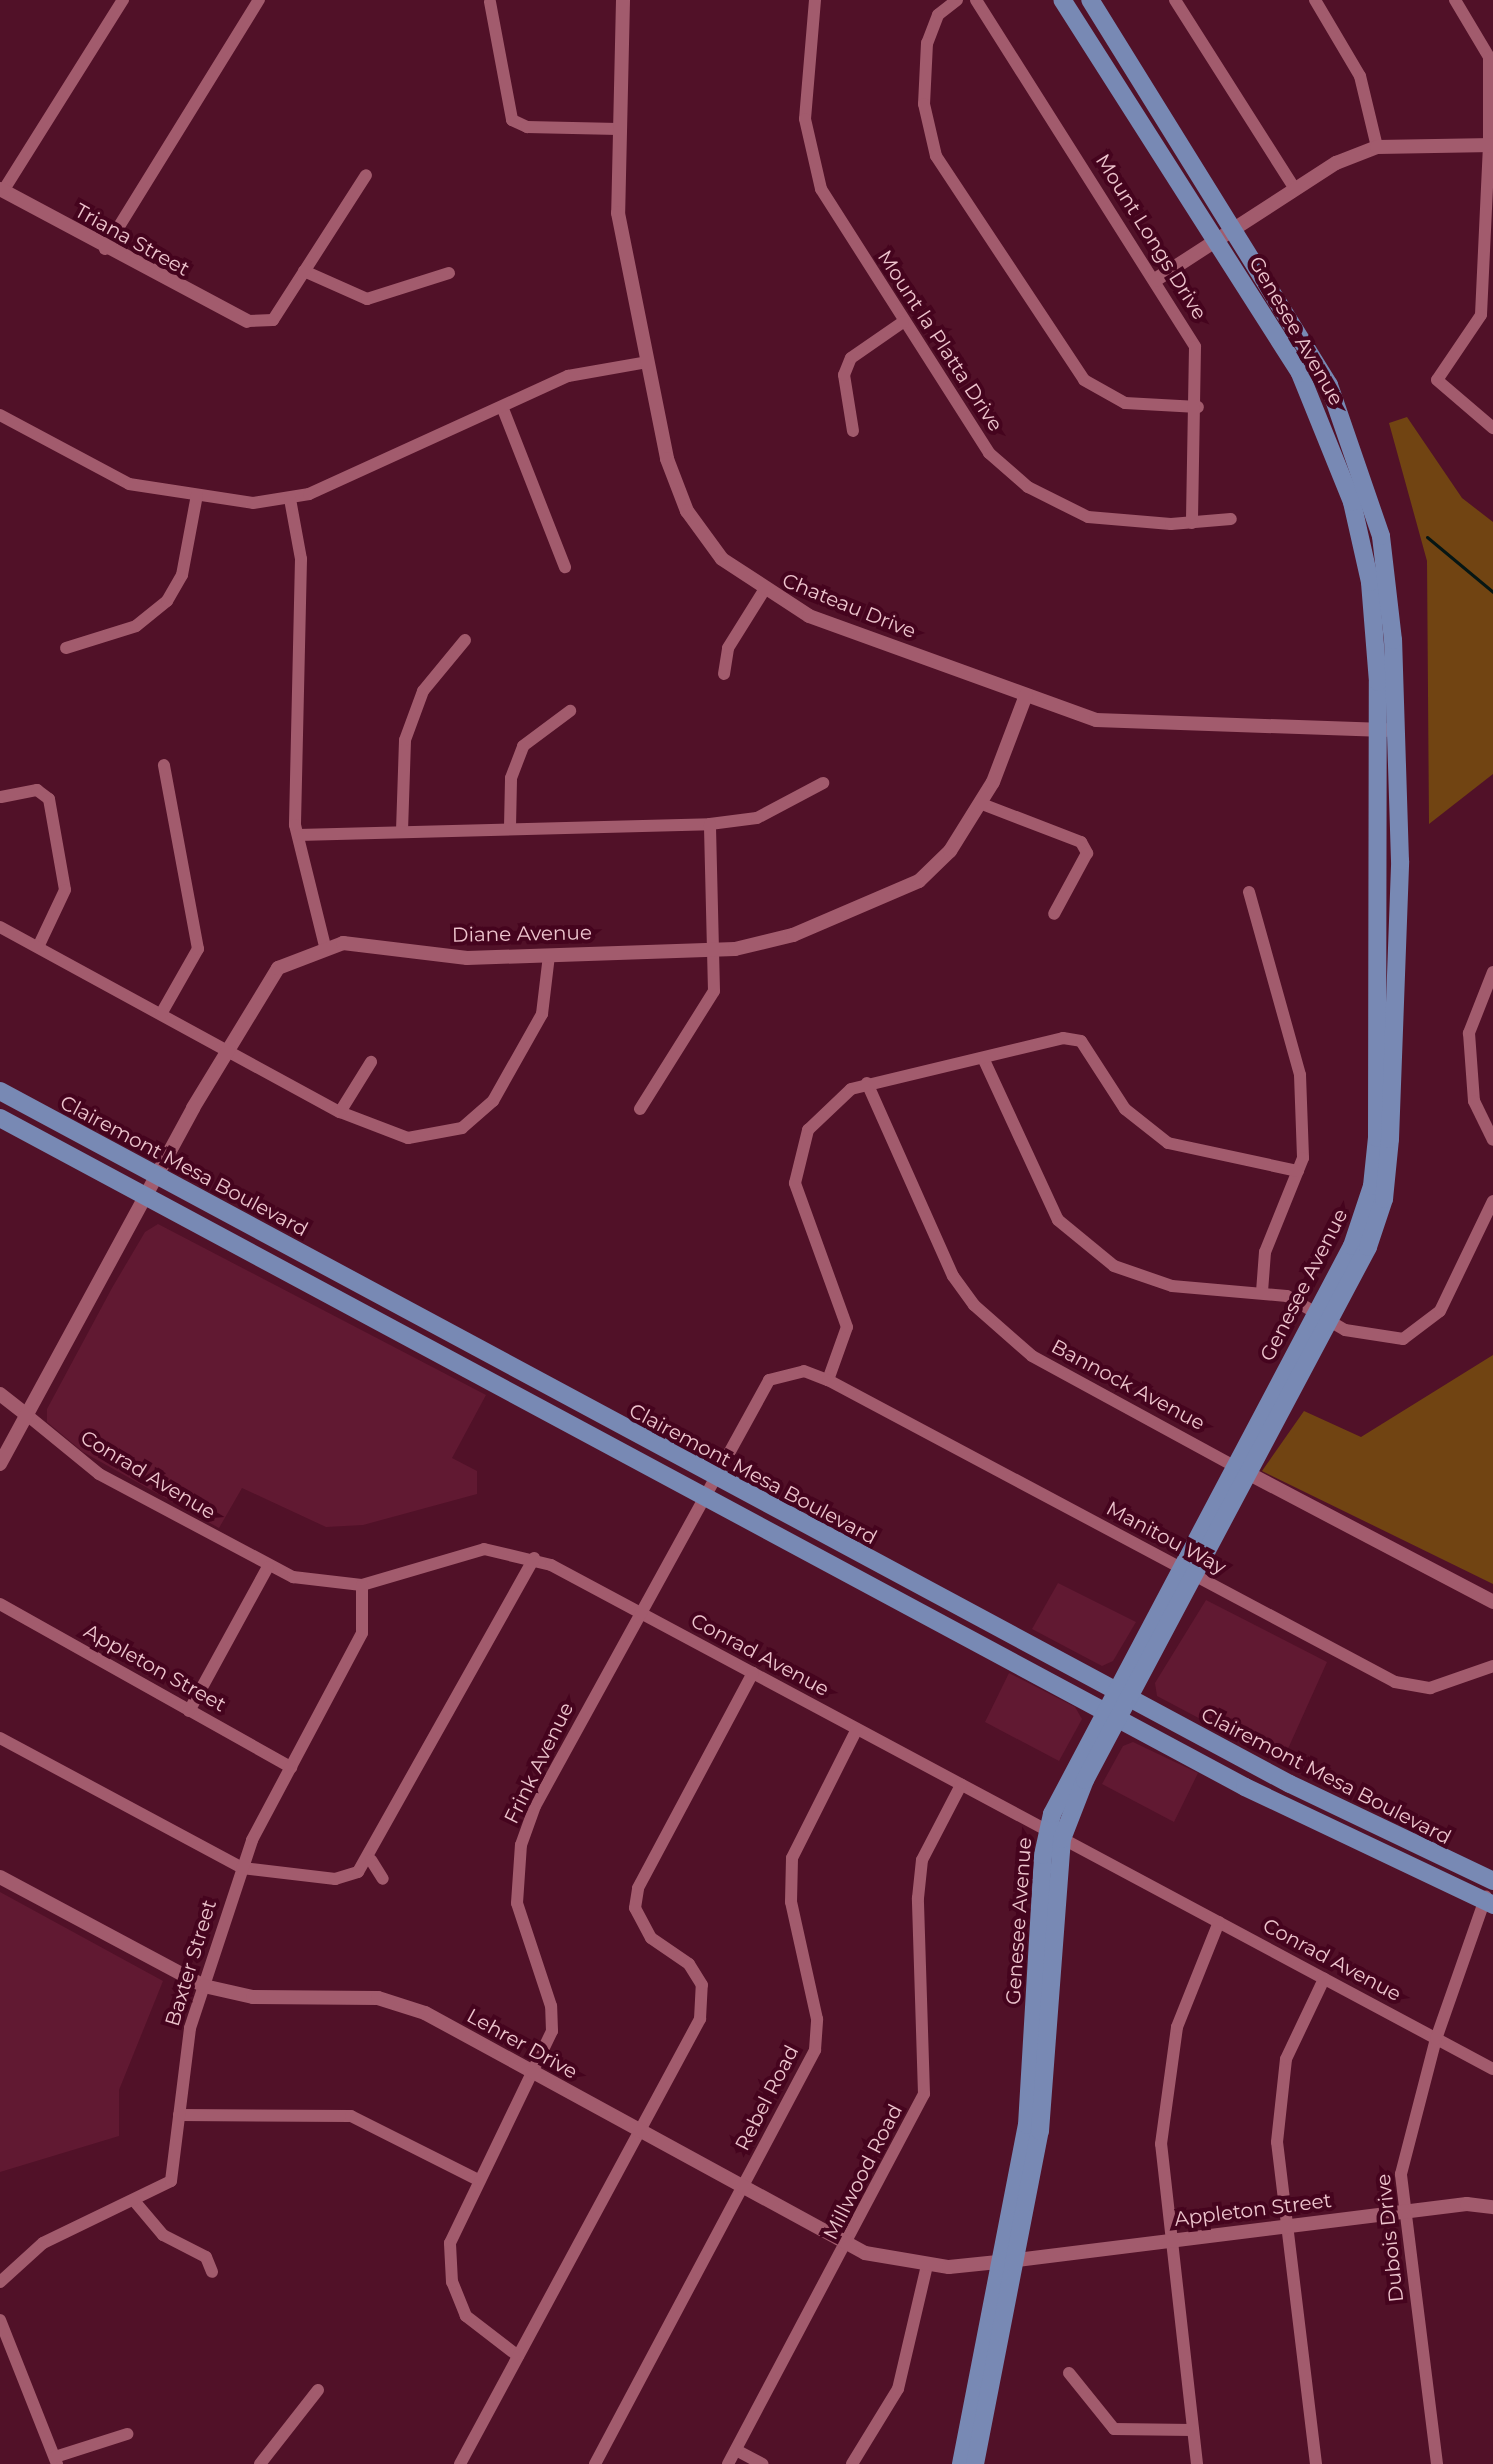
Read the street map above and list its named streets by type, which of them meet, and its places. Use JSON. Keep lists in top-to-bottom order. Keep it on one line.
{"streets":{"main road":["Genesee Avenue","Clairemont Mesa Boulevard"],"street":["Mount Longs Drive","Triana Street","Mount la Platta Drive","Chateau Drive","Diane Avenue","Bannock Avenue","Conrad Avenue","Manitou Way","Appleton Street","Frink Avenue","Baxter Street","Lehrer Drive","Rebel Road","Millwood Road","Dubois Drive"]},"crossings":[["Mount Longs Drive","Mount la Platta Drive"],["Genesee Avenue","Chateau Drive"],["Genesee Avenue","Clairemont Mesa Boulevard"],["Genesee Avenue","Bannock Avenue"],["Genesee Avenue","Conrad Avenue"],["Genesee Avenue","Manitou Way"],["Genesee Avenue","Appleton Street"],["Genesee Avenue","Lehrer Drive"],["Chateau Drive","Diane Avenue"],["Diane Avenue","Clairemont Mesa Boulevard"],["Diane Avenue","Conrad Avenue"],["Clairemont Mesa Boulevard","Frink Avenue"],["Clairemont Mesa Boulevard","Dubois Drive"],["Conrad Avenue","Frink Avenue"],["Conrad Avenue","Baxter Street"],["Conrad Avenue","Rebel Road"],["Conrad Avenue","Millwood Road"],["Conrad Avenue","Dubois Drive"],["Manitou Way","Frink Avenue"],["Appleton Street","Baxter Street"],["Appleton Street","Lehrer Drive"],["Appleton Street","Dubois Drive"],["Frink Avenue","Lehrer Drive"],["Baxter Street","Lehrer Drive"],["Lehrer Drive","Rebel Road"],["Lehrer Drive","Millwood Road"]]}
